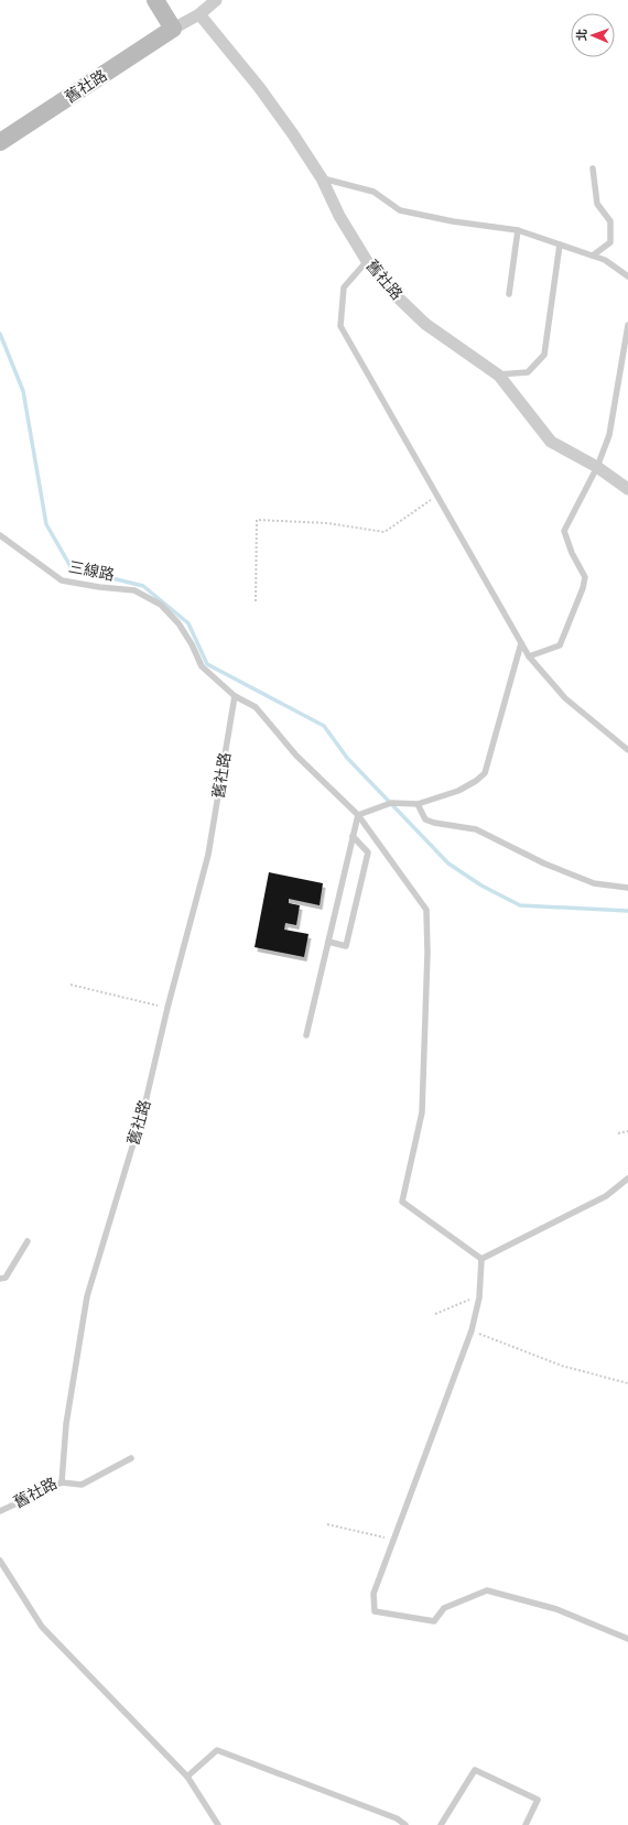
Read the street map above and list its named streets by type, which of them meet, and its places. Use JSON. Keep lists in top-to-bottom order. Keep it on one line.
{"streets":{"street":["舊社路"],"lane":["三線路"]},"crossings":[["舊社路","三線路"]],"north":"left"}
